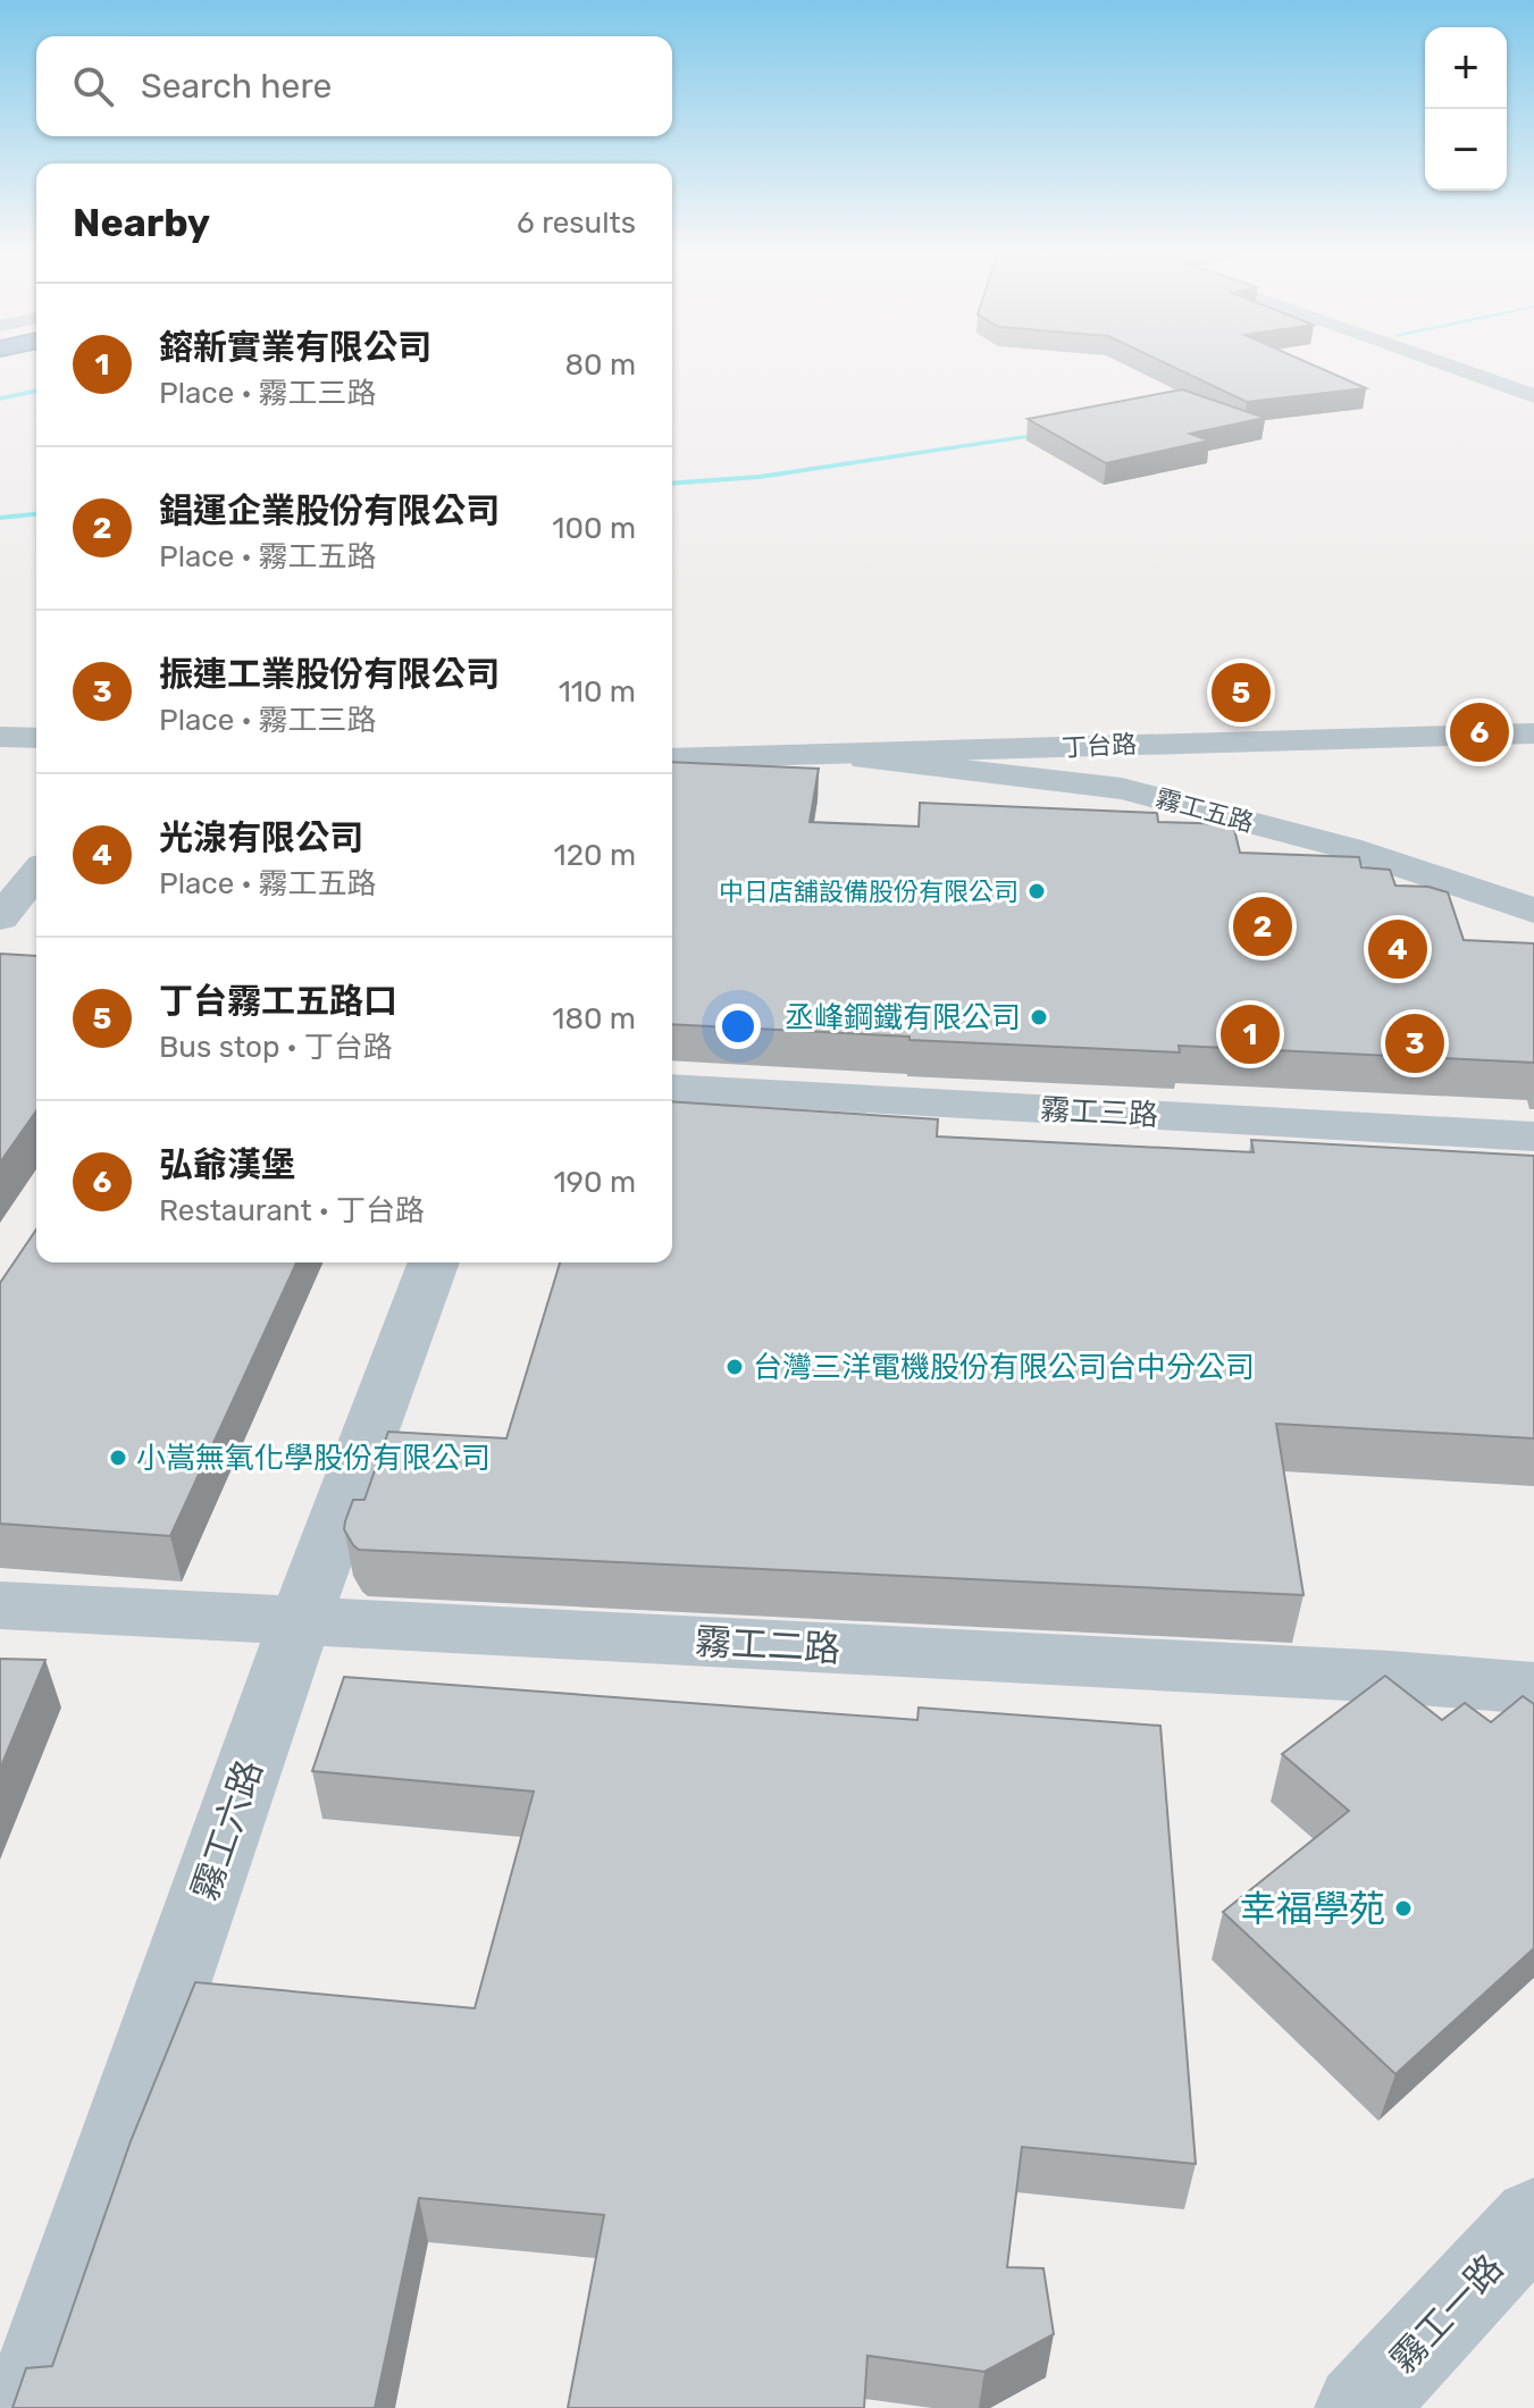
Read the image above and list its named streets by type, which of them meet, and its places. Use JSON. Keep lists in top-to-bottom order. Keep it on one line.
{"streets":{"street":["丁台路","霧工五路","霧工三路","霧工二路","霧工六路","霧工一路"]},"crossings":[["丁台路","霧工五路"],["霧工二路","霧工六路"]],"places":["中日店舖設備股份有限公司","丞峰鋼鐵有限公司","台灣三洋電機股份有限公司台中分公司","小嵩無氧化學股份有限公司","幸福學苑"],"page":{"map_buttons":["+","−"],"search":"Search here","heading":["Nearby","6 results"],"list":[{"mark":"1","name":"鎔新實業有限公司","note":"Place · 霧工三路","value":"80 m"},{"mark":"2","name":"錩運企業股份有限公司","note":"Place · 霧工五路","value":"100 m"},{"mark":"3","name":"振連工業股份有限公司","note":"Place · 霧工三路","value":"110 m"},{"mark":"4","name":"光湶有限公司","note":"Place · 霧工五路","value":"120 m"},{"mark":"5","name":"丁台霧工五路口","note":"Bus stop · 丁台路","value":"180 m"},{"mark":"6","name":"弘爺漢堡","note":"Restaurant · 丁台路","value":"190 m"}],"pins":["5","6","2","4","1","3"]}}
